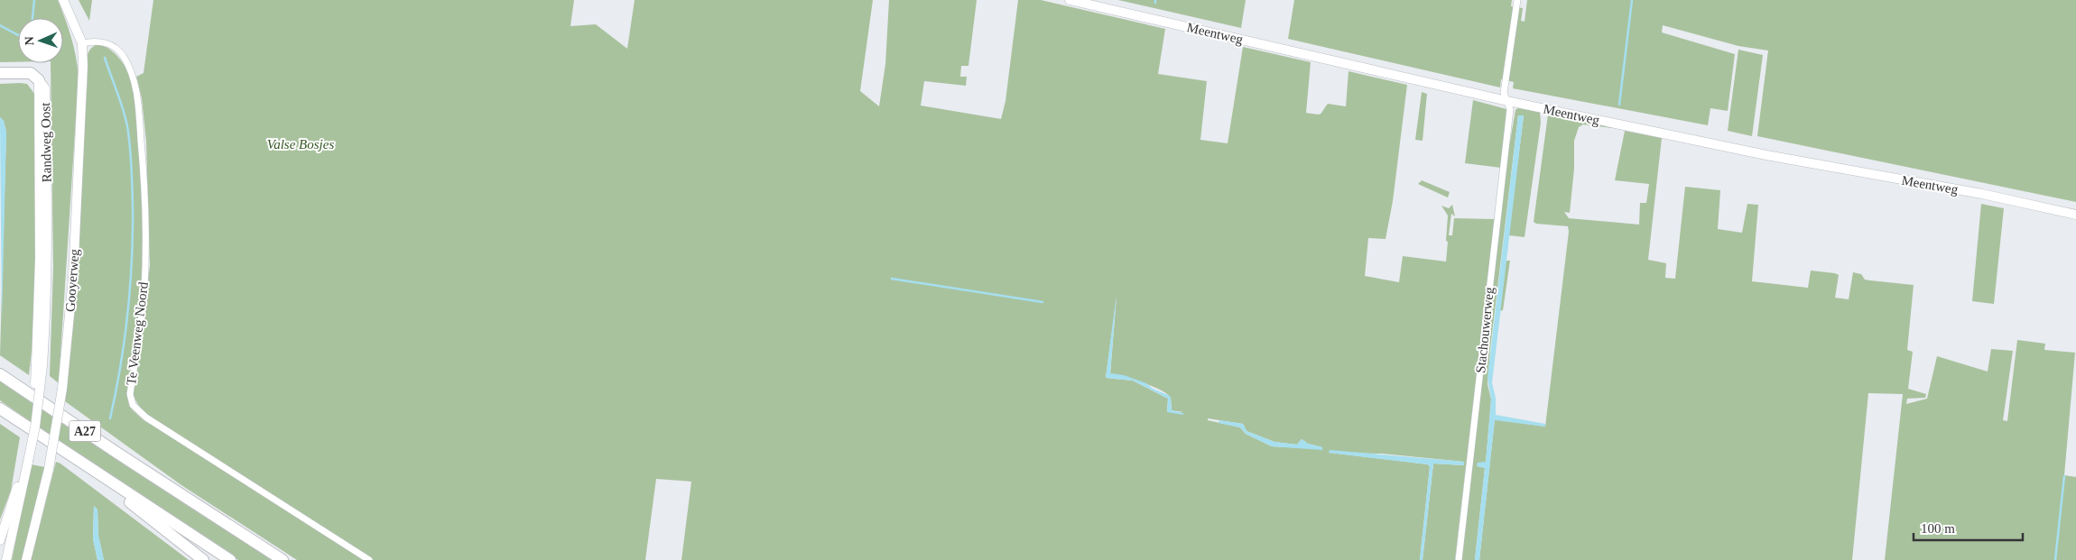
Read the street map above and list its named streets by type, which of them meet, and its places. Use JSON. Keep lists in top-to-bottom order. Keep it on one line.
{"streets":{"highway":["A27"],"street":["Meentweg","Randweg Oost","Gooyerweg","Stachouwerweg","Te Veenweg Noord"]},"crossings":[["Meentweg","Stachouwerweg"],["Gooyerweg","Te Veenweg Noord"]],"parks":["Valse Bosjes"],"scale_bar":"100 m","north":"left"}
